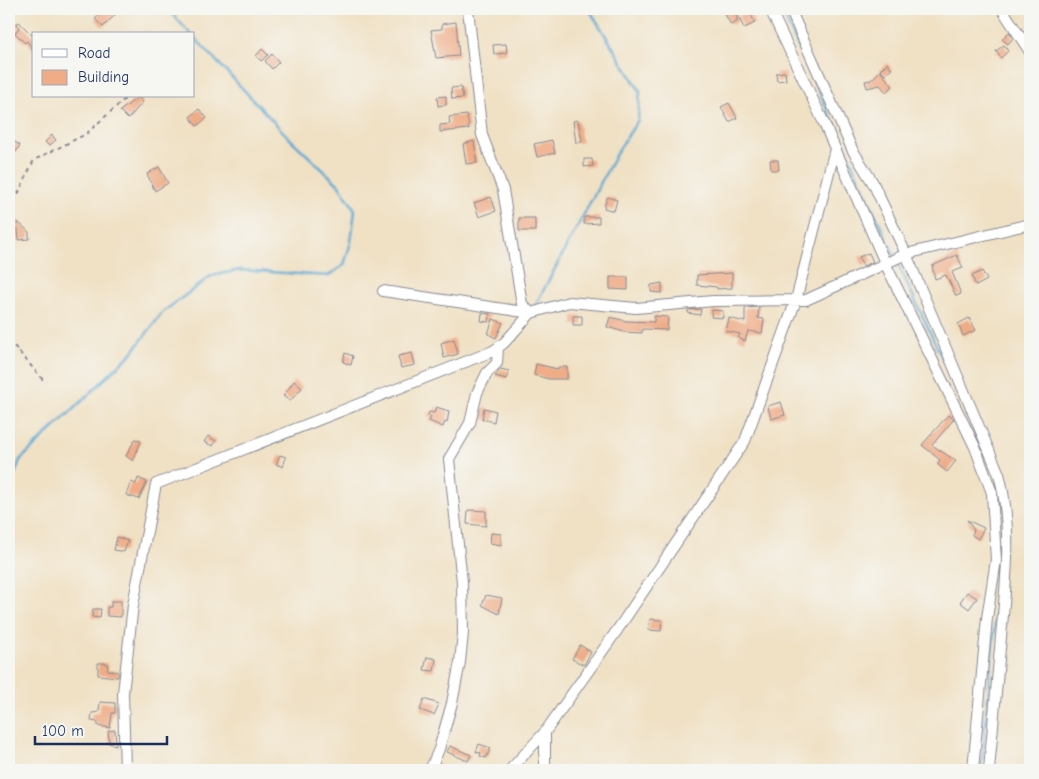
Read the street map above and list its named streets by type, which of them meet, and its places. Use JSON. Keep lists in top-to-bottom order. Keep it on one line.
{"legend":["Road","Building"],"scale_bar":"100 m"}
